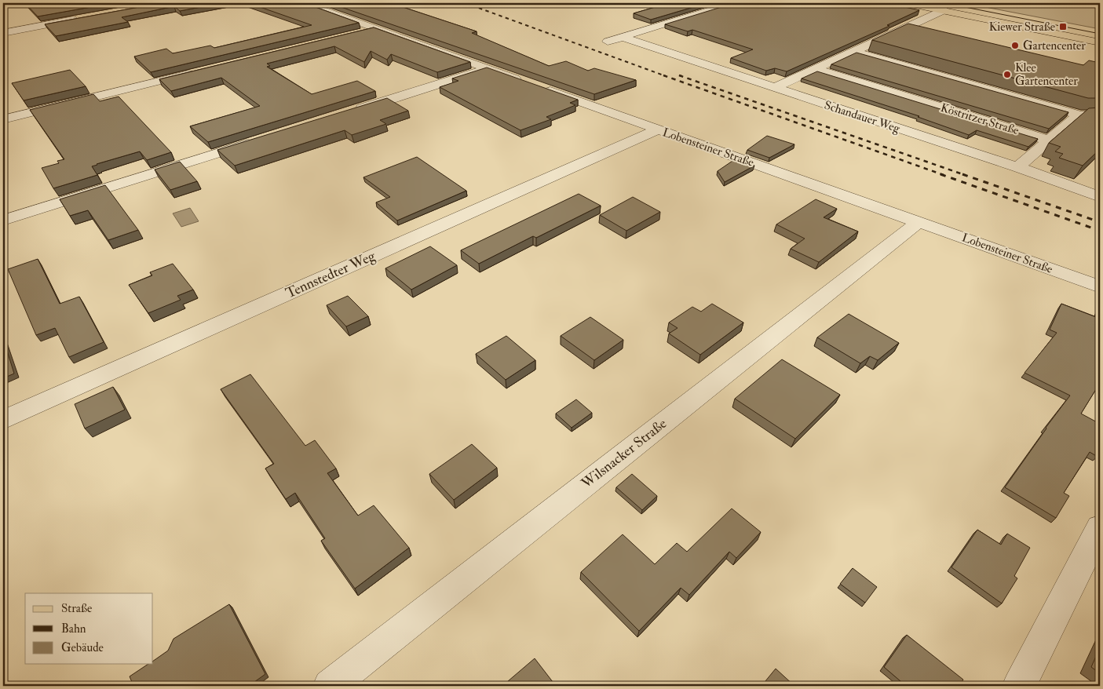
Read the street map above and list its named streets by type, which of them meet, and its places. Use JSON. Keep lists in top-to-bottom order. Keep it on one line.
{"streets":{"street":["Schandauer Weg","Köstritzer Straße","Lobensteiner Straße","Tennstedter Weg","Wilsnacker Straße"]},"crossings":[["Lobensteiner Straße","Tennstedter Weg"],["Lobensteiner Straße","Wilsnacker Straße"]],"places":{"transit":["Kiewer Straße"],"other":["Gartencenter","Klee Gartencenter"]},"legend":["Straße","Bahn","Gebäude"]}
